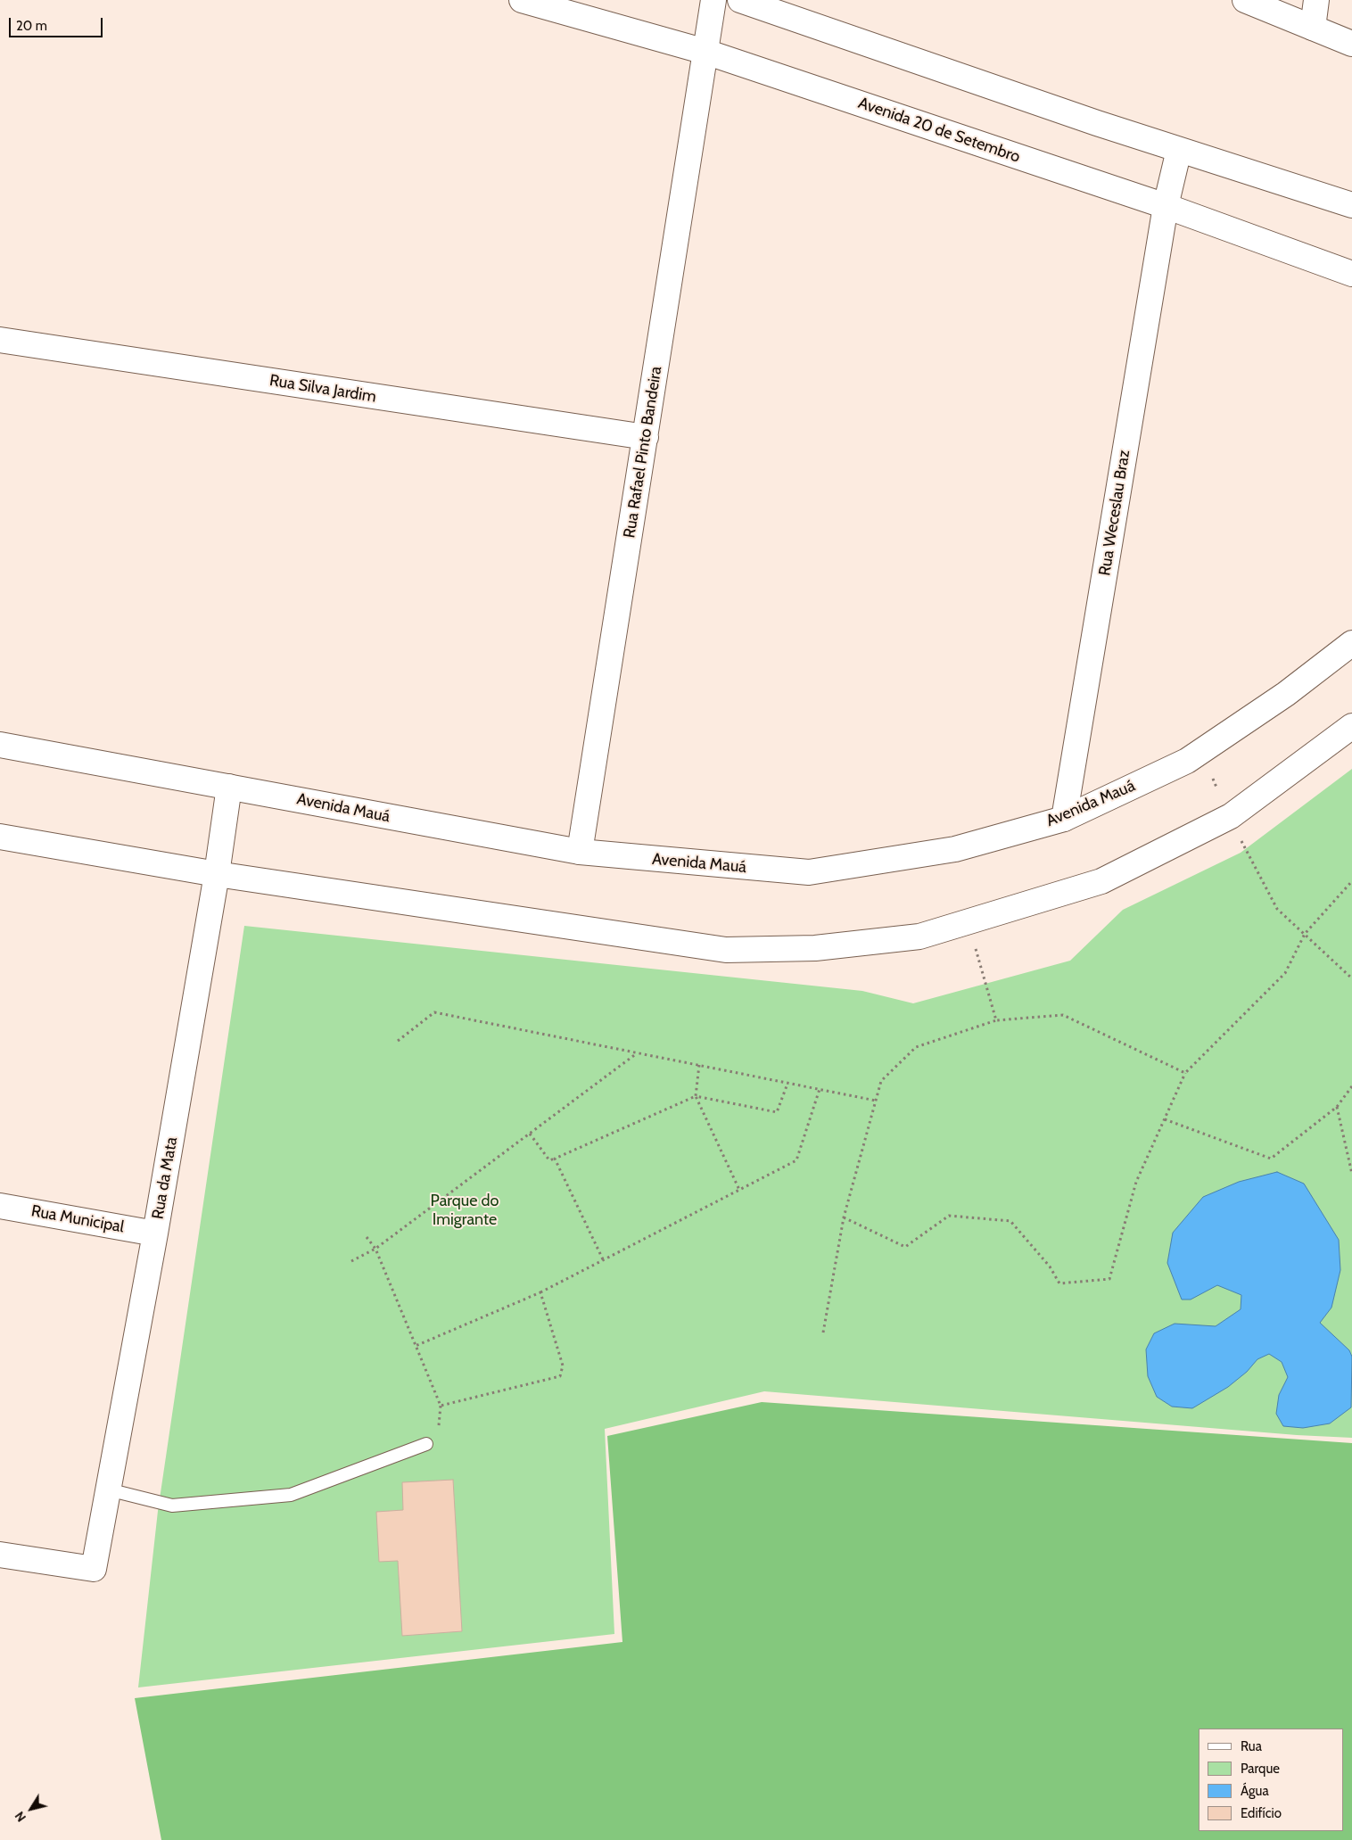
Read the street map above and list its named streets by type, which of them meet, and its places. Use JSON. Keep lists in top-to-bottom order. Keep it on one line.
{"streets":{"main road":["Avenida 20 de Setembro","Rua Silva Jardim","Rua Rafael Pinto Bandeira","Rua Weceslau Braz","Avenida Mauá","Rua da Mata","Rua Municipal"]},"crossings":[["Avenida 20 de Setembro","Rua Rafael Pinto Bandeira"],["Avenida 20 de Setembro","Rua Weceslau Braz"],["Rua Silva Jardim","Rua Rafael Pinto Bandeira"],["Rua Rafael Pinto Bandeira","Avenida Mauá"],["Rua Weceslau Braz","Avenida Mauá"],["Avenida Mauá","Rua da Mata"],["Rua da Mata","Rua Municipal"]],"parks":["Parque do Imigrante"],"legend":["Rua","Parque","Água","Edifício"],"scale_bar":"20 m","north":"bottom left"}
